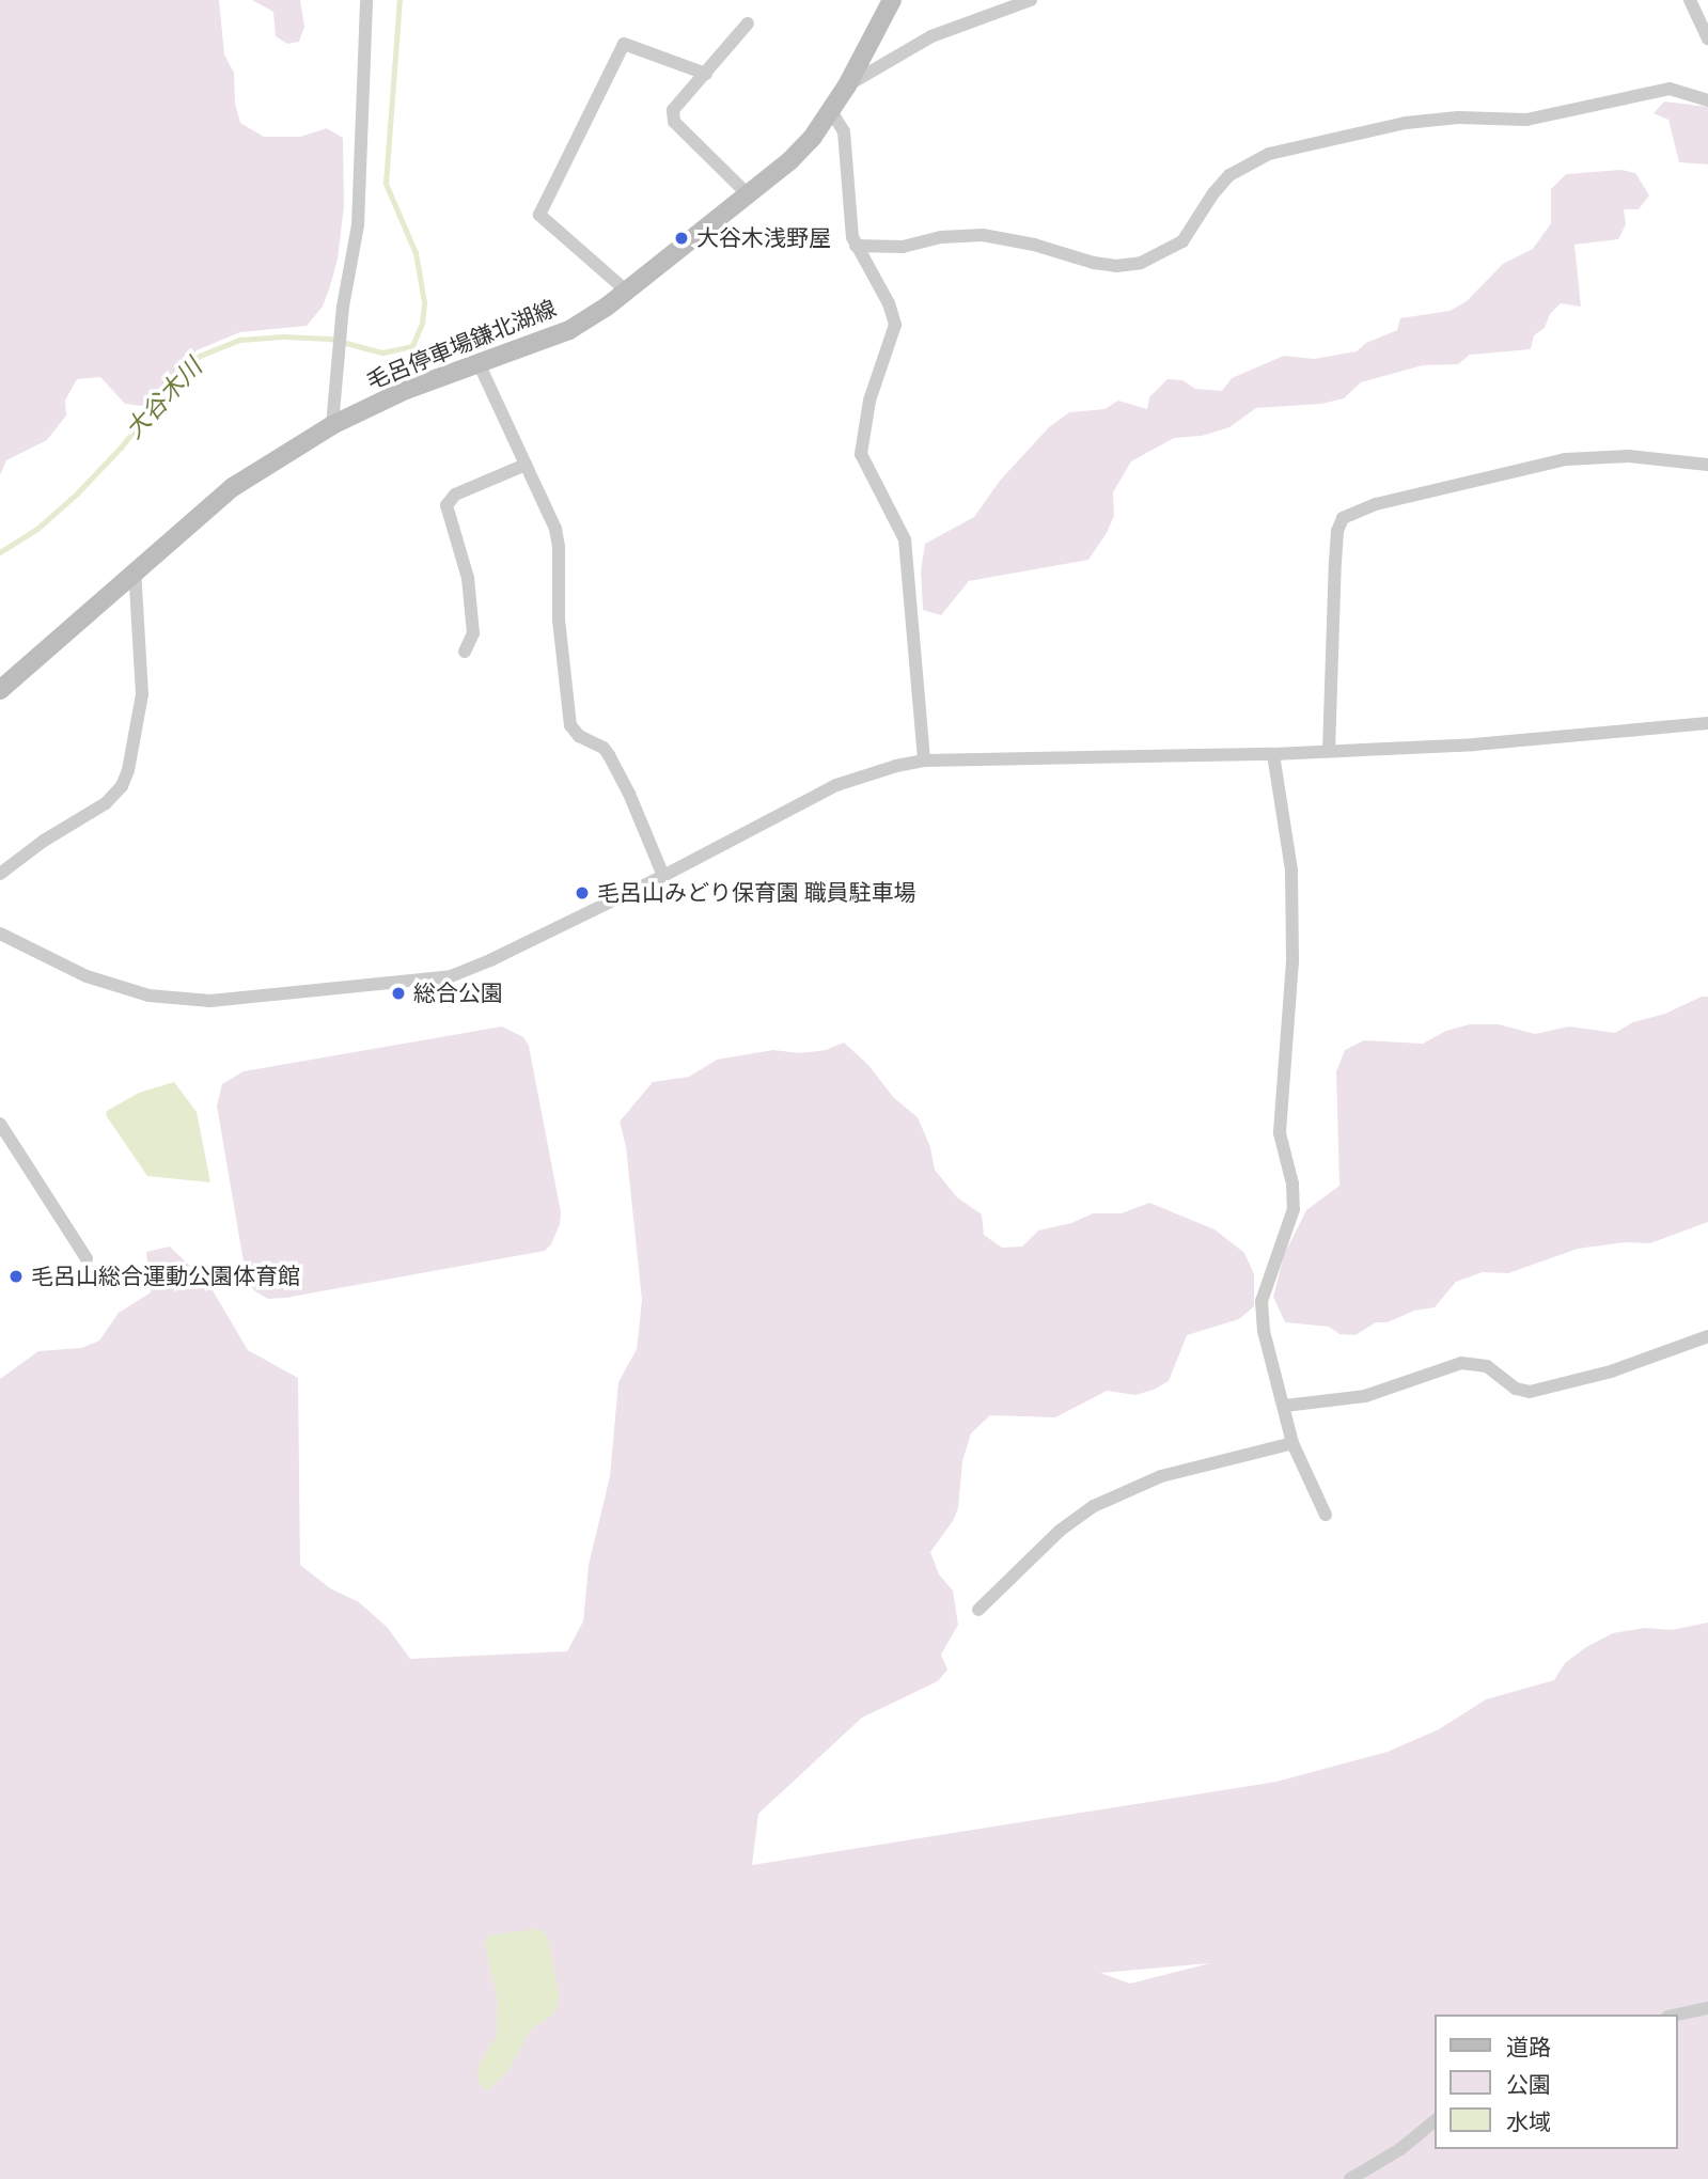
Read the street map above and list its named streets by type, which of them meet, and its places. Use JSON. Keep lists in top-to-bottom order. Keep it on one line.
{"streets":{"main road":["毛呂停車場鎌北湖線"]},"water":["大谷木川"],"places":["大谷木浅野屋","毛呂山みどり保育園 職員駐車場","総合公園","毛呂山総合運動公園体育館"],"legend":["道路","公園","水域"]}
